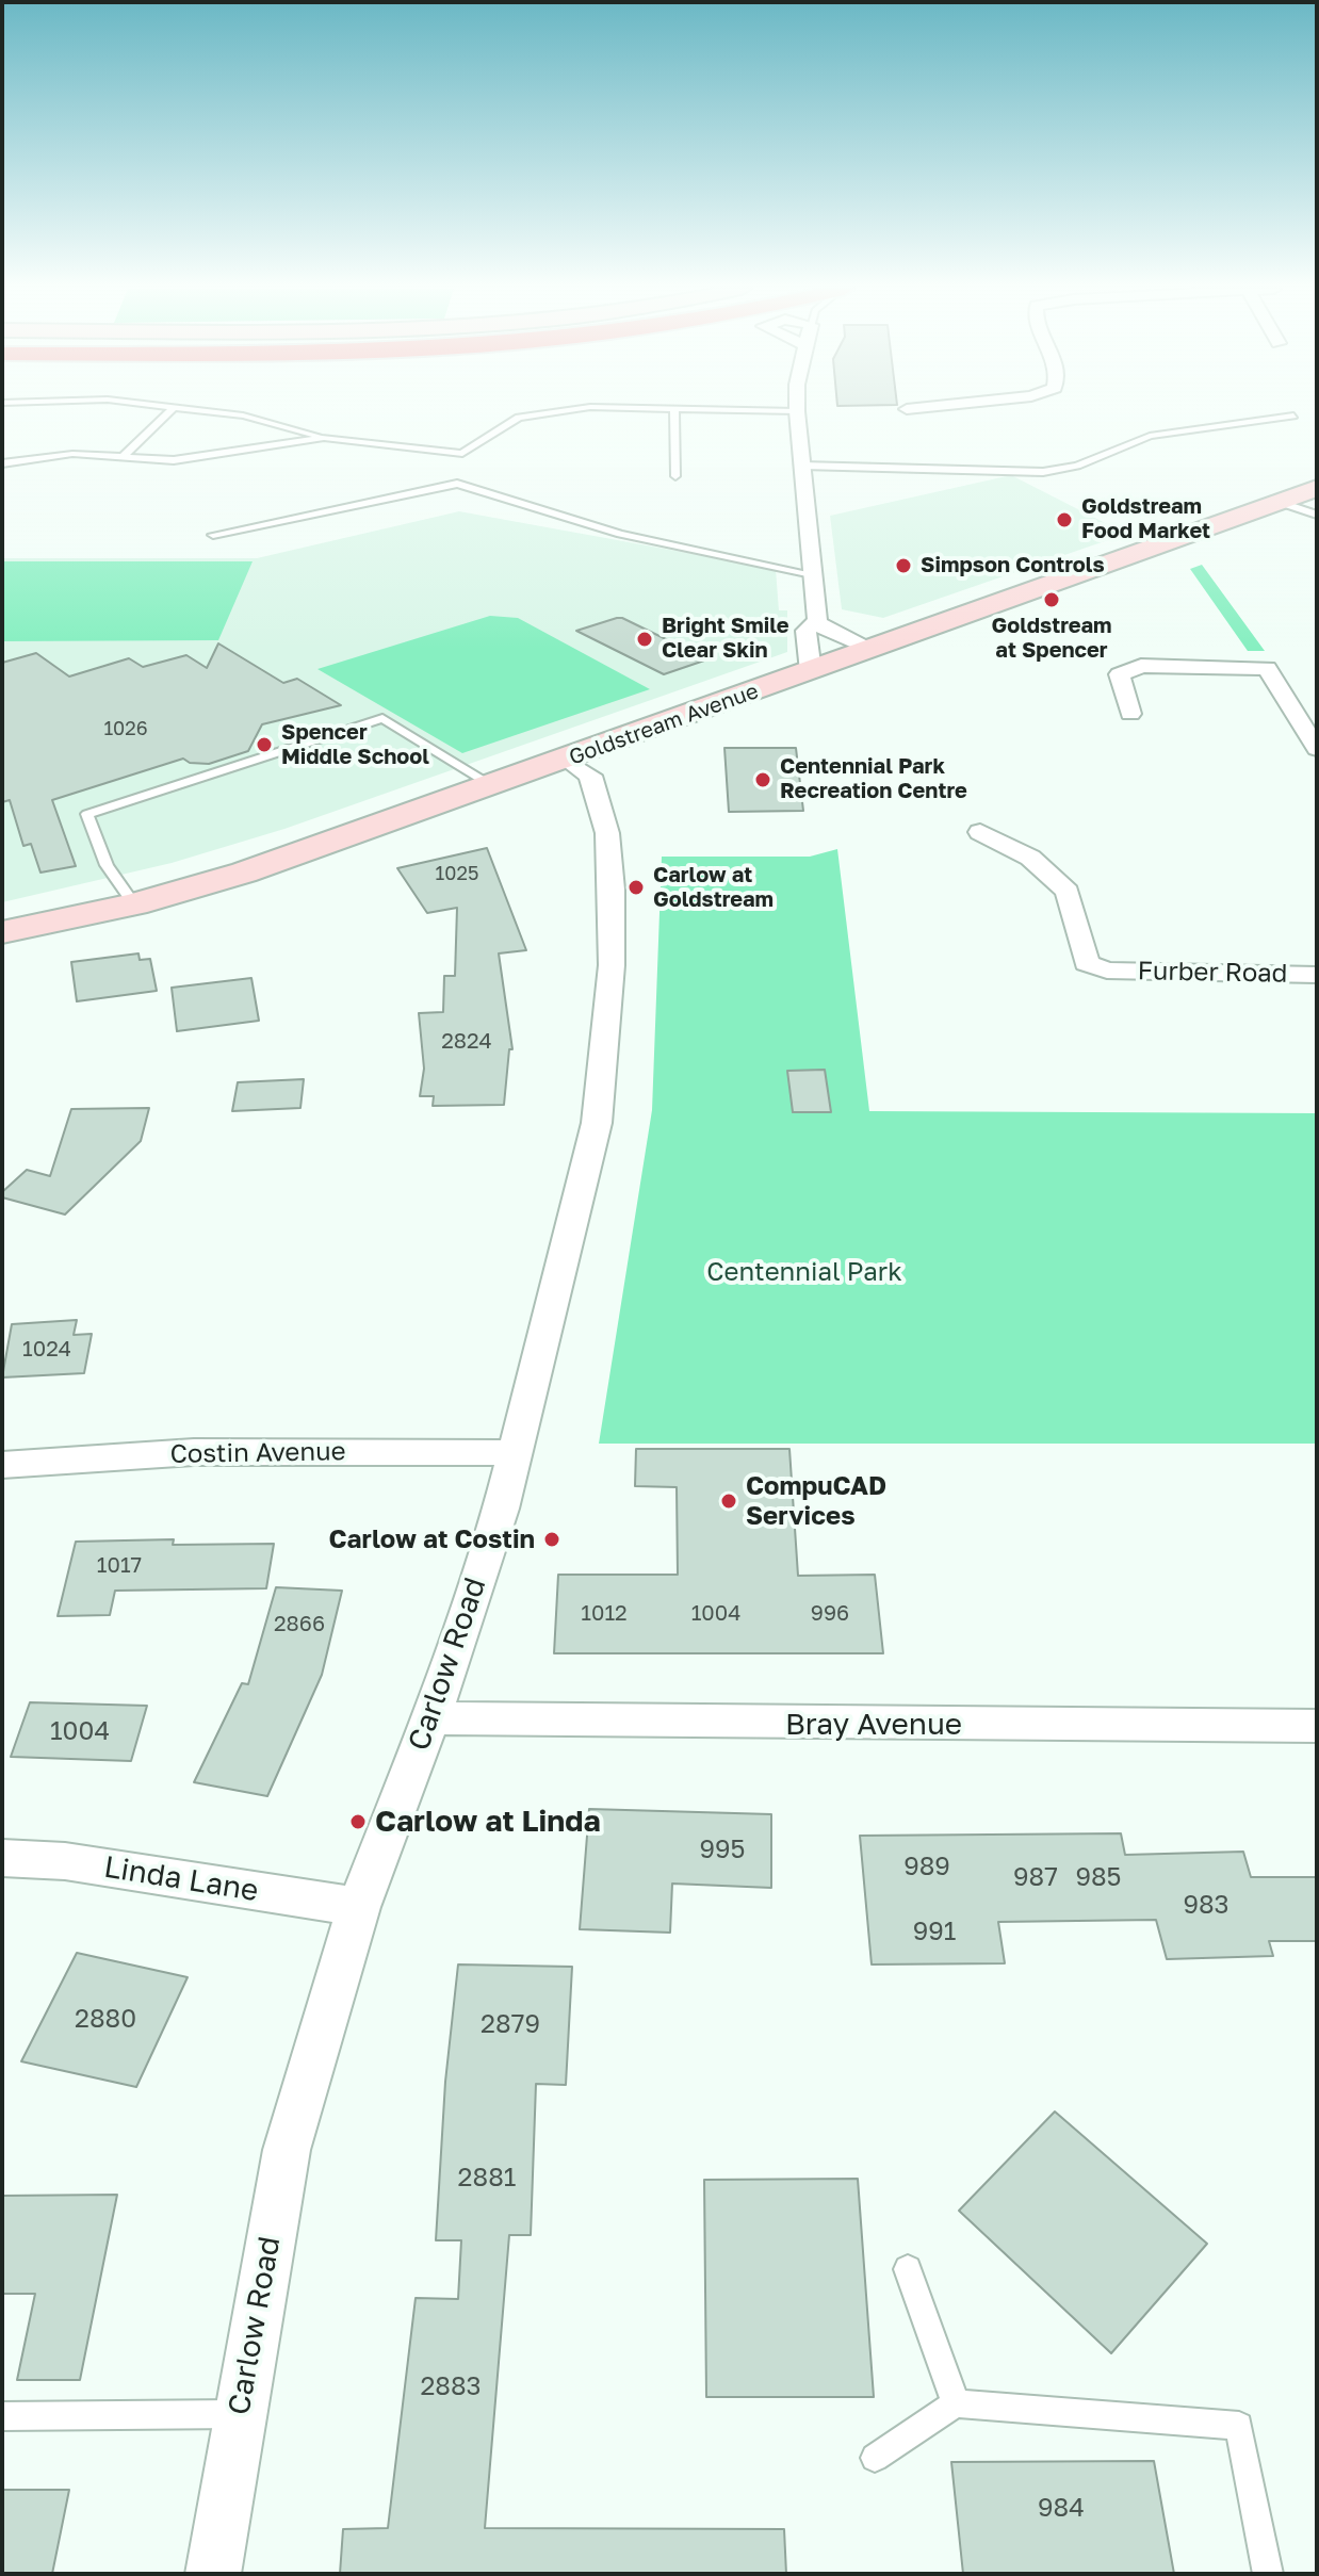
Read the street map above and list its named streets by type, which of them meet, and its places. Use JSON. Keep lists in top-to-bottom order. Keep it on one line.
{"streets":{"main road":["Goldstream Avenue"],"street":["Furber Road","Costin Avenue","Carlow Road","Bray Avenue","Linda Lane"]},"crossings":[["Goldstream Avenue","Carlow Road"],["Costin Avenue","Carlow Road"],["Carlow Road","Bray Avenue"],["Carlow Road","Linda Lane"]],"parks":["Centennial Park"],"places":["Goldstream Food Market","Simpson Controls","Goldstream at Spencer","Bright Smile Clear Skin","Spencer Middle School","Centennial Park Recreation Centre","Carlow at Goldstream","CompuCAD Services","Carlow at Costin","Carlow at Linda"],"house_numbers":["1026","1025","2824","1024","1017","1012","1004","996","2866","1004","995","989","987","985","983","991","2880","2879","2881","2883","984"]}
